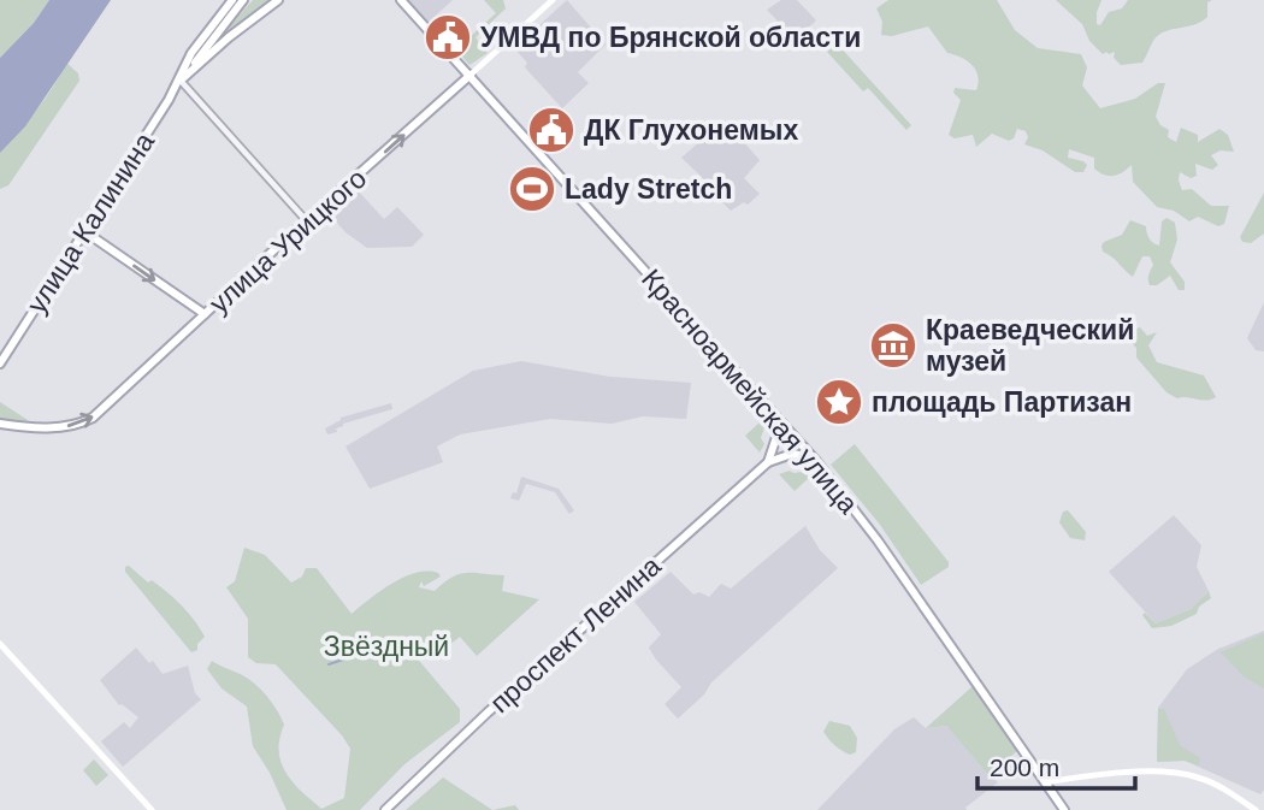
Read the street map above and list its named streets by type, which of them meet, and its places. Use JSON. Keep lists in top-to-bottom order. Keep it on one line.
{"streets":{"main road":["улица Калинина","улица Урицкого","Красноармейская улица","проспект Ленина"]},"crossings":[["улица Урицкого","Красноармейская улица"]],"one_way":["улица Урицкого"],"parks":["Звёздный"],"places":{"public building":["УМВД по Брянской области","ДК Глухонемых"],"sports":["Lady Stretch"],"museum":["Краеведческий музей"],"place":["площадь Партизан"]},"scale_bar":"200 m"}
